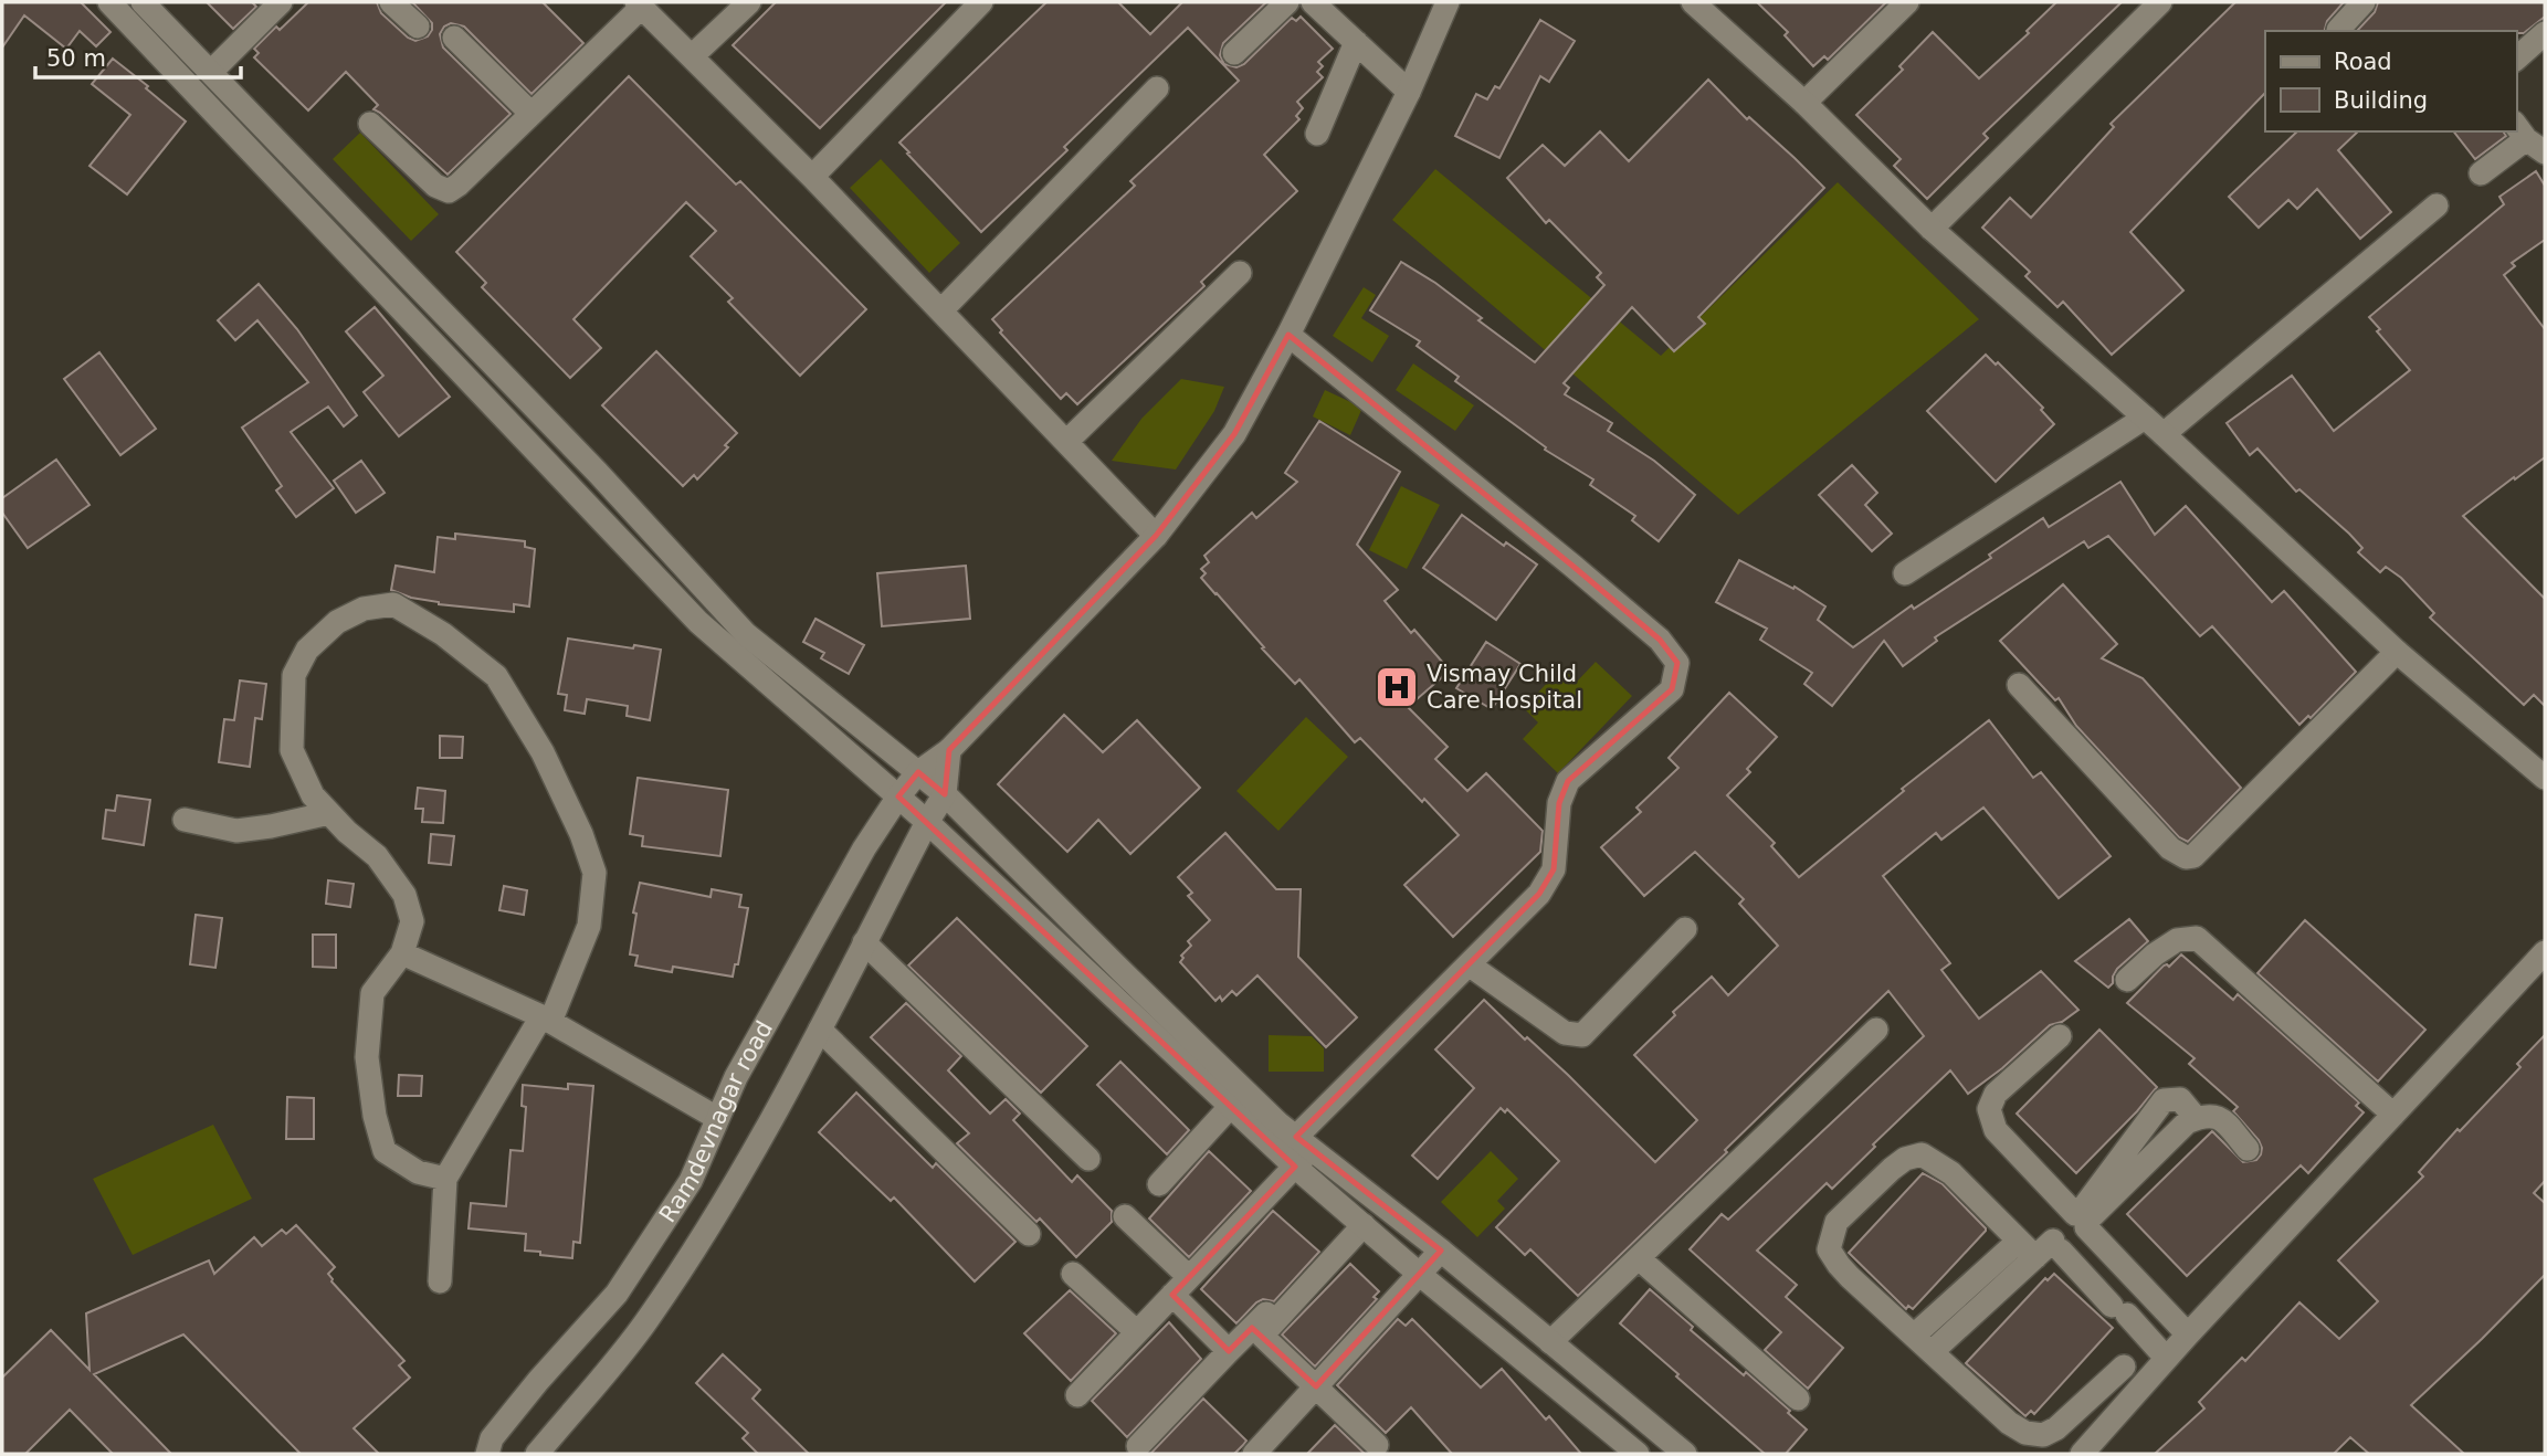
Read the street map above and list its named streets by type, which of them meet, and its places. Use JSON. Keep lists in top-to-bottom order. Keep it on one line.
{"streets":{"street":["Ramdevnagar road"]},"places":{"hospital":["Vismay Child Care Hospital"]},"legend":["Road","Building"],"scale_bar":"50 m"}
